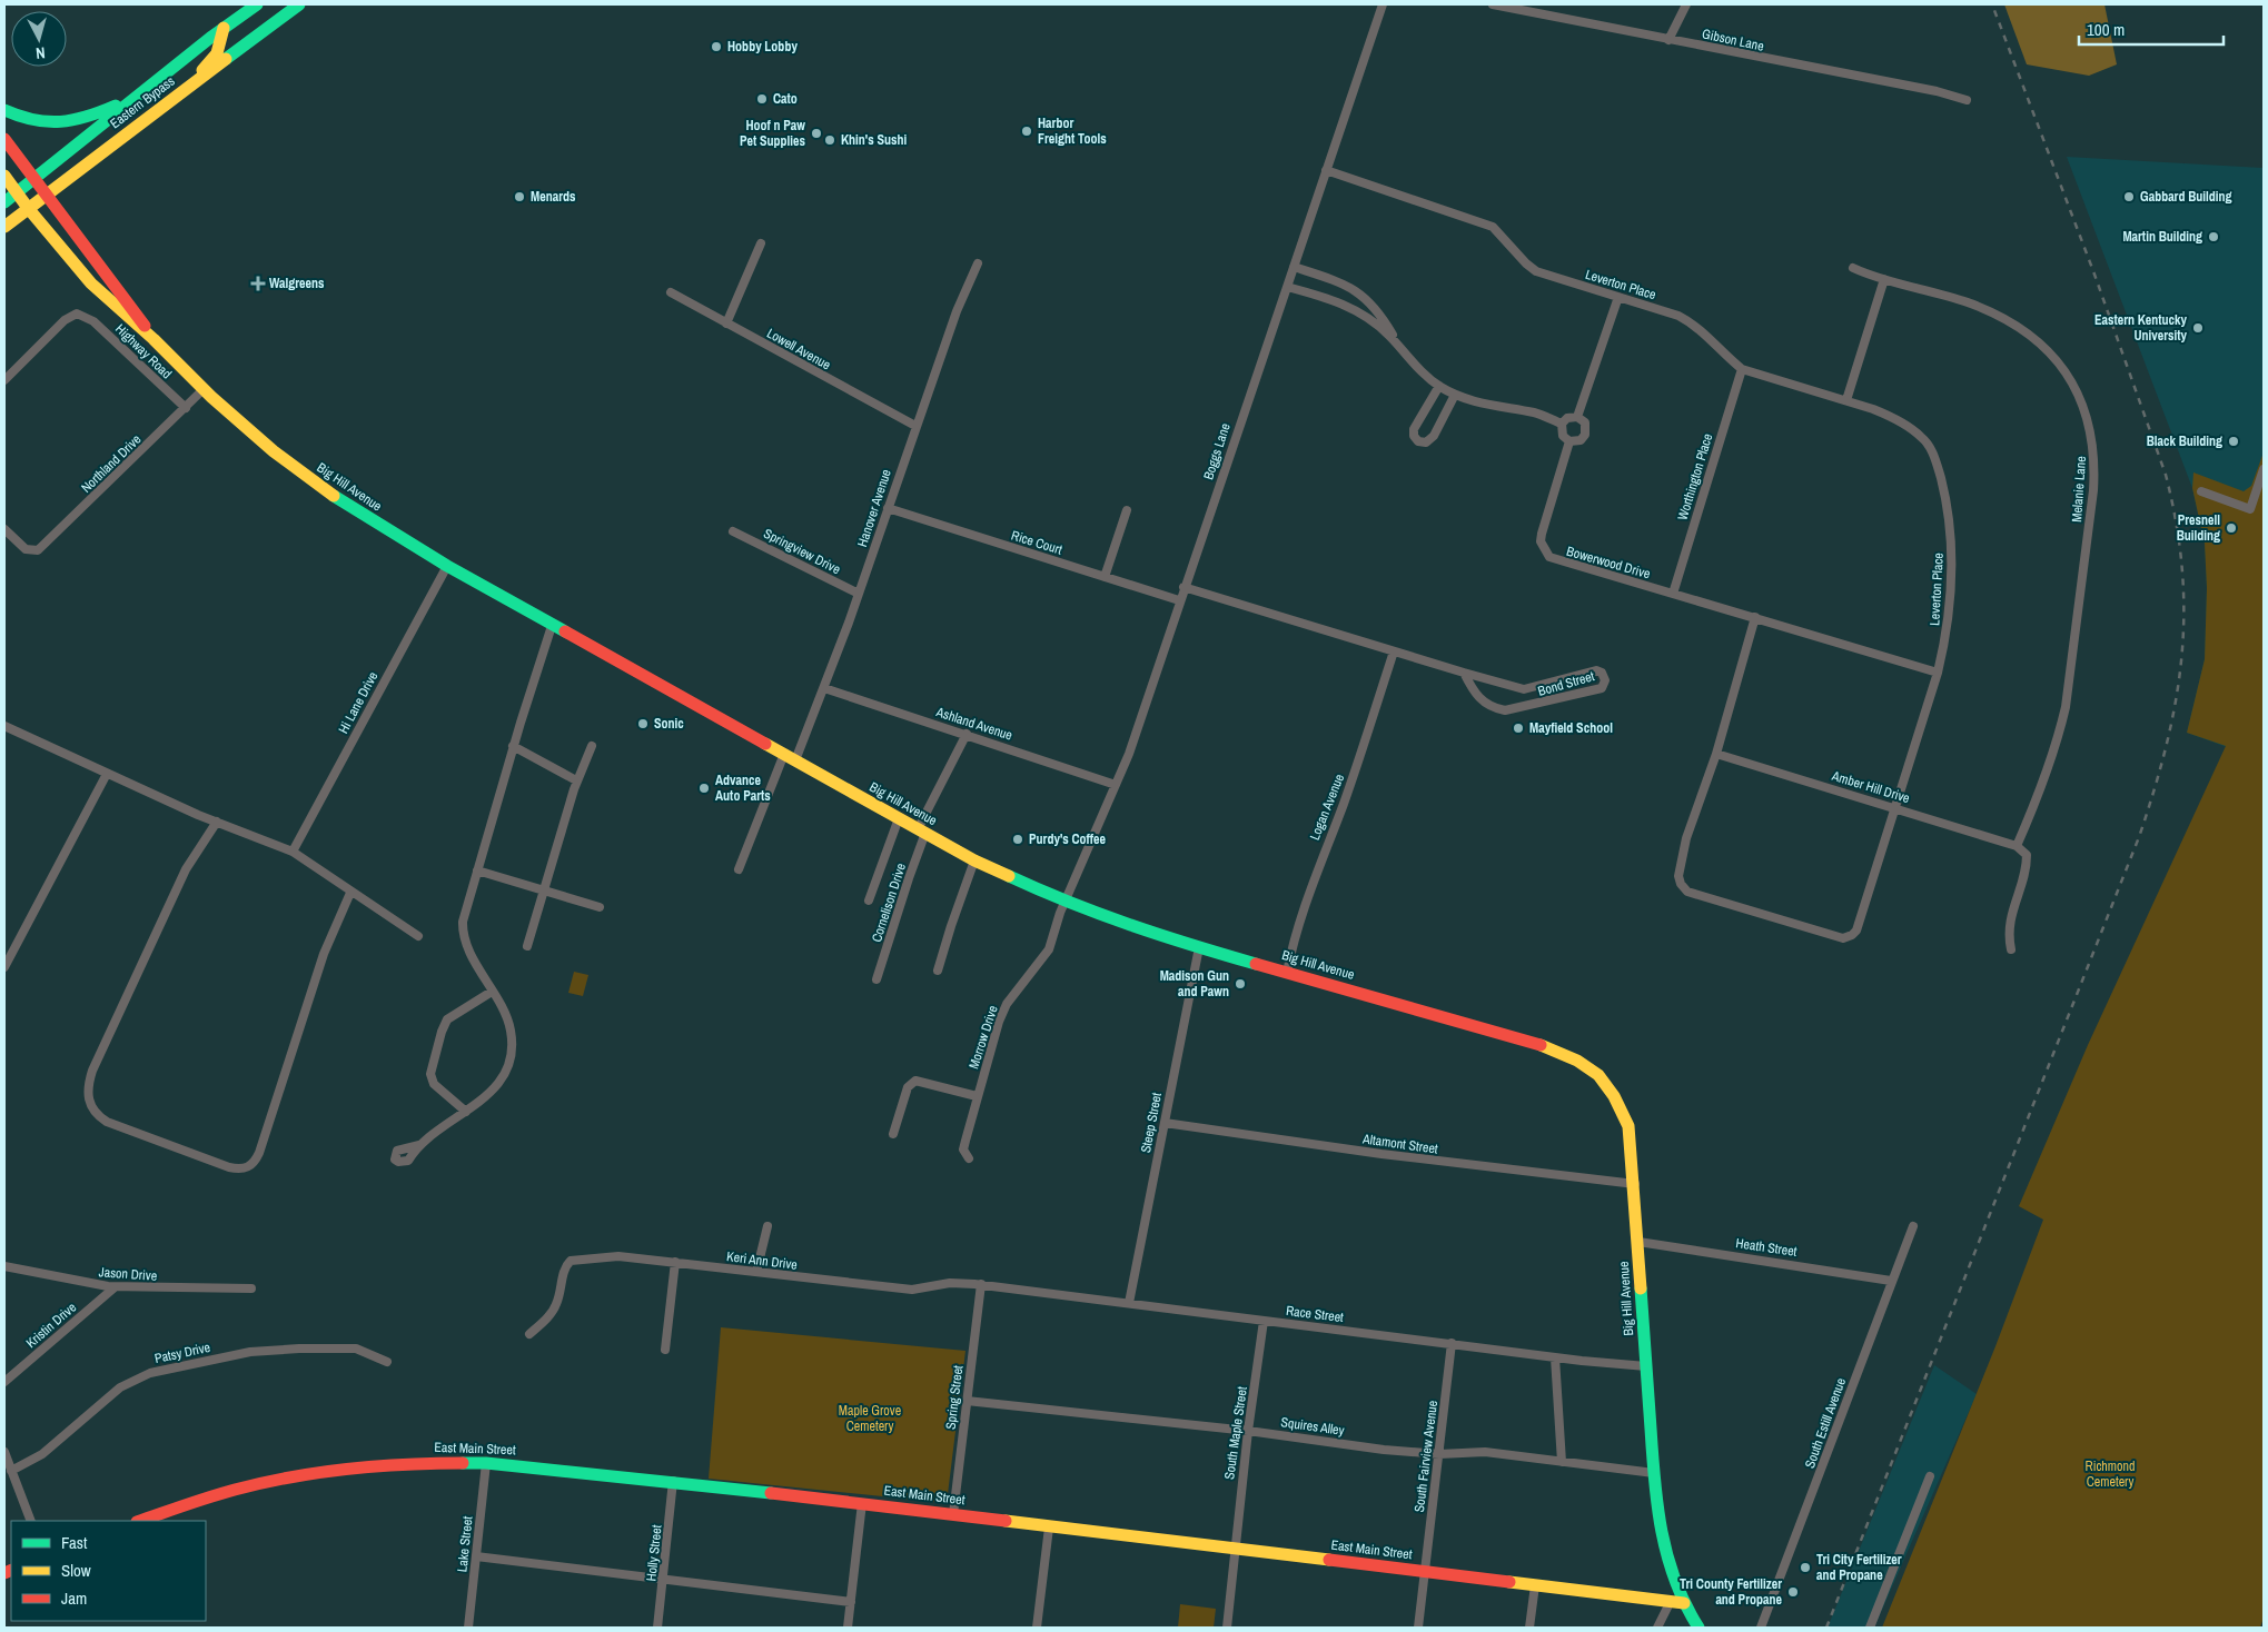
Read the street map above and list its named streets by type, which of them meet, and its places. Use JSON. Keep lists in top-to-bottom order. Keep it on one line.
{"streets":{"main road":["Eastern Bypass","Big Hill Avenue","East Main Street"],"street":["Gibson Lane","Leverton Place","Lowell Avenue","Highway Road","Boggs Lane","Northland Drive","Worthington Place","Melanie Lane","Hanover Avenue","Rice Court","Springview Drive","Bowerwood Drive","Bond Street","Hi Lane Drive","Ashland Avenue","Amber Hill Drive","Logan Avenue","Cornelison Drive","Morrow Drive","Steep Street","Altamont Street","Heath Street","Keri Ann Drive","Jason Drive","Race Street","Kristin Drive","Patsy Drive","Spring Street","South Estill Avenue","Squires Alley","South Maple Street","South Fairview Avenue","Lake Street","Holly Street"]},"crossings":[["Eastern Bypass","Big Hill Avenue"],["Leverton Place","Boggs Lane"],["Leverton Place","Worthington Place"],["Leverton Place","Bowerwood Drive"],["Leverton Place","Amber Hill Drive"],["Lowell Avenue","Hanover Avenue"],["Highway Road","Northland Drive"],["Boggs Lane","Big Hill Avenue"],["Boggs Lane","Rice Court"],["Boggs Lane","Bond Street"],["Boggs Lane","Ashland Avenue"],["Boggs Lane","Morrow Drive"],["Northland Drive","Big Hill Avenue"],["Worthington Place","Bowerwood Drive"],["Big Hill Avenue","Hanover Avenue"],["Big Hill Avenue","Hi Lane Drive"],["Big Hill Avenue","Logan Avenue"],["Big Hill Avenue","Cornelison Drive"],["Big Hill Avenue","Morrow Drive"],["Big Hill Avenue","Steep Street"],["Big Hill Avenue","Altamont Street"],["Big Hill Avenue","Heath Street"],["Big Hill Avenue","Race Street"],["Big Hill Avenue","Squires Alley"],["Big Hill Avenue","East Main Street"],["Melanie Lane","Amber Hill Drive"],["Hanover Avenue","Rice Court"],["Hanover Avenue","Springview Drive"],["Hanover Avenue","Ashland Avenue"],["Bond Street","Logan Avenue"],["Ashland Avenue","Cornelison Drive"],["Steep Street","Altamont Street"],["Steep Street","Race Street"],["Heath Street","South Estill Avenue"],["Keri Ann Drive","Race Street"],["Keri Ann Drive","Spring Street"],["Jason Drive","Kristin Drive"],["Race Street","Spring Street"],["Race Street","South Maple Street"],["Race Street","South Fairview Avenue"],["Spring Street","Squires Alley"],["Spring Street","East Main Street"],["Squires Alley","South Maple Street"],["Squires Alley","South Fairview Avenue"],["South Maple Street","East Main Street"],["East Main Street","South Fairview Avenue"],["East Main Street","Lake Street"],["East Main Street","Holly Street"]],"parks":["Maple Grove Cemetery","Richmond Cemetery"],"places":{"other":["Hobby Lobby","Cato","Harbor Freight Tools","Hoof n Paw Pet Supplies","Khin's Sushi","Menards","Gabbard Building","Martin Building","Eastern Kentucky University","Black Building","Presnell Building","Sonic","Mayfield School","Advance Auto Parts","Purdy's Coffee","Madison Gun and Pawn","Tri City Fertilizer and Propane","Tri County Fertilizer and Propane"],"health":["Walgreens"]},"legend":["Fast","Slow","Jam"],"scale_bar":"100 m","north":"bottom"}
